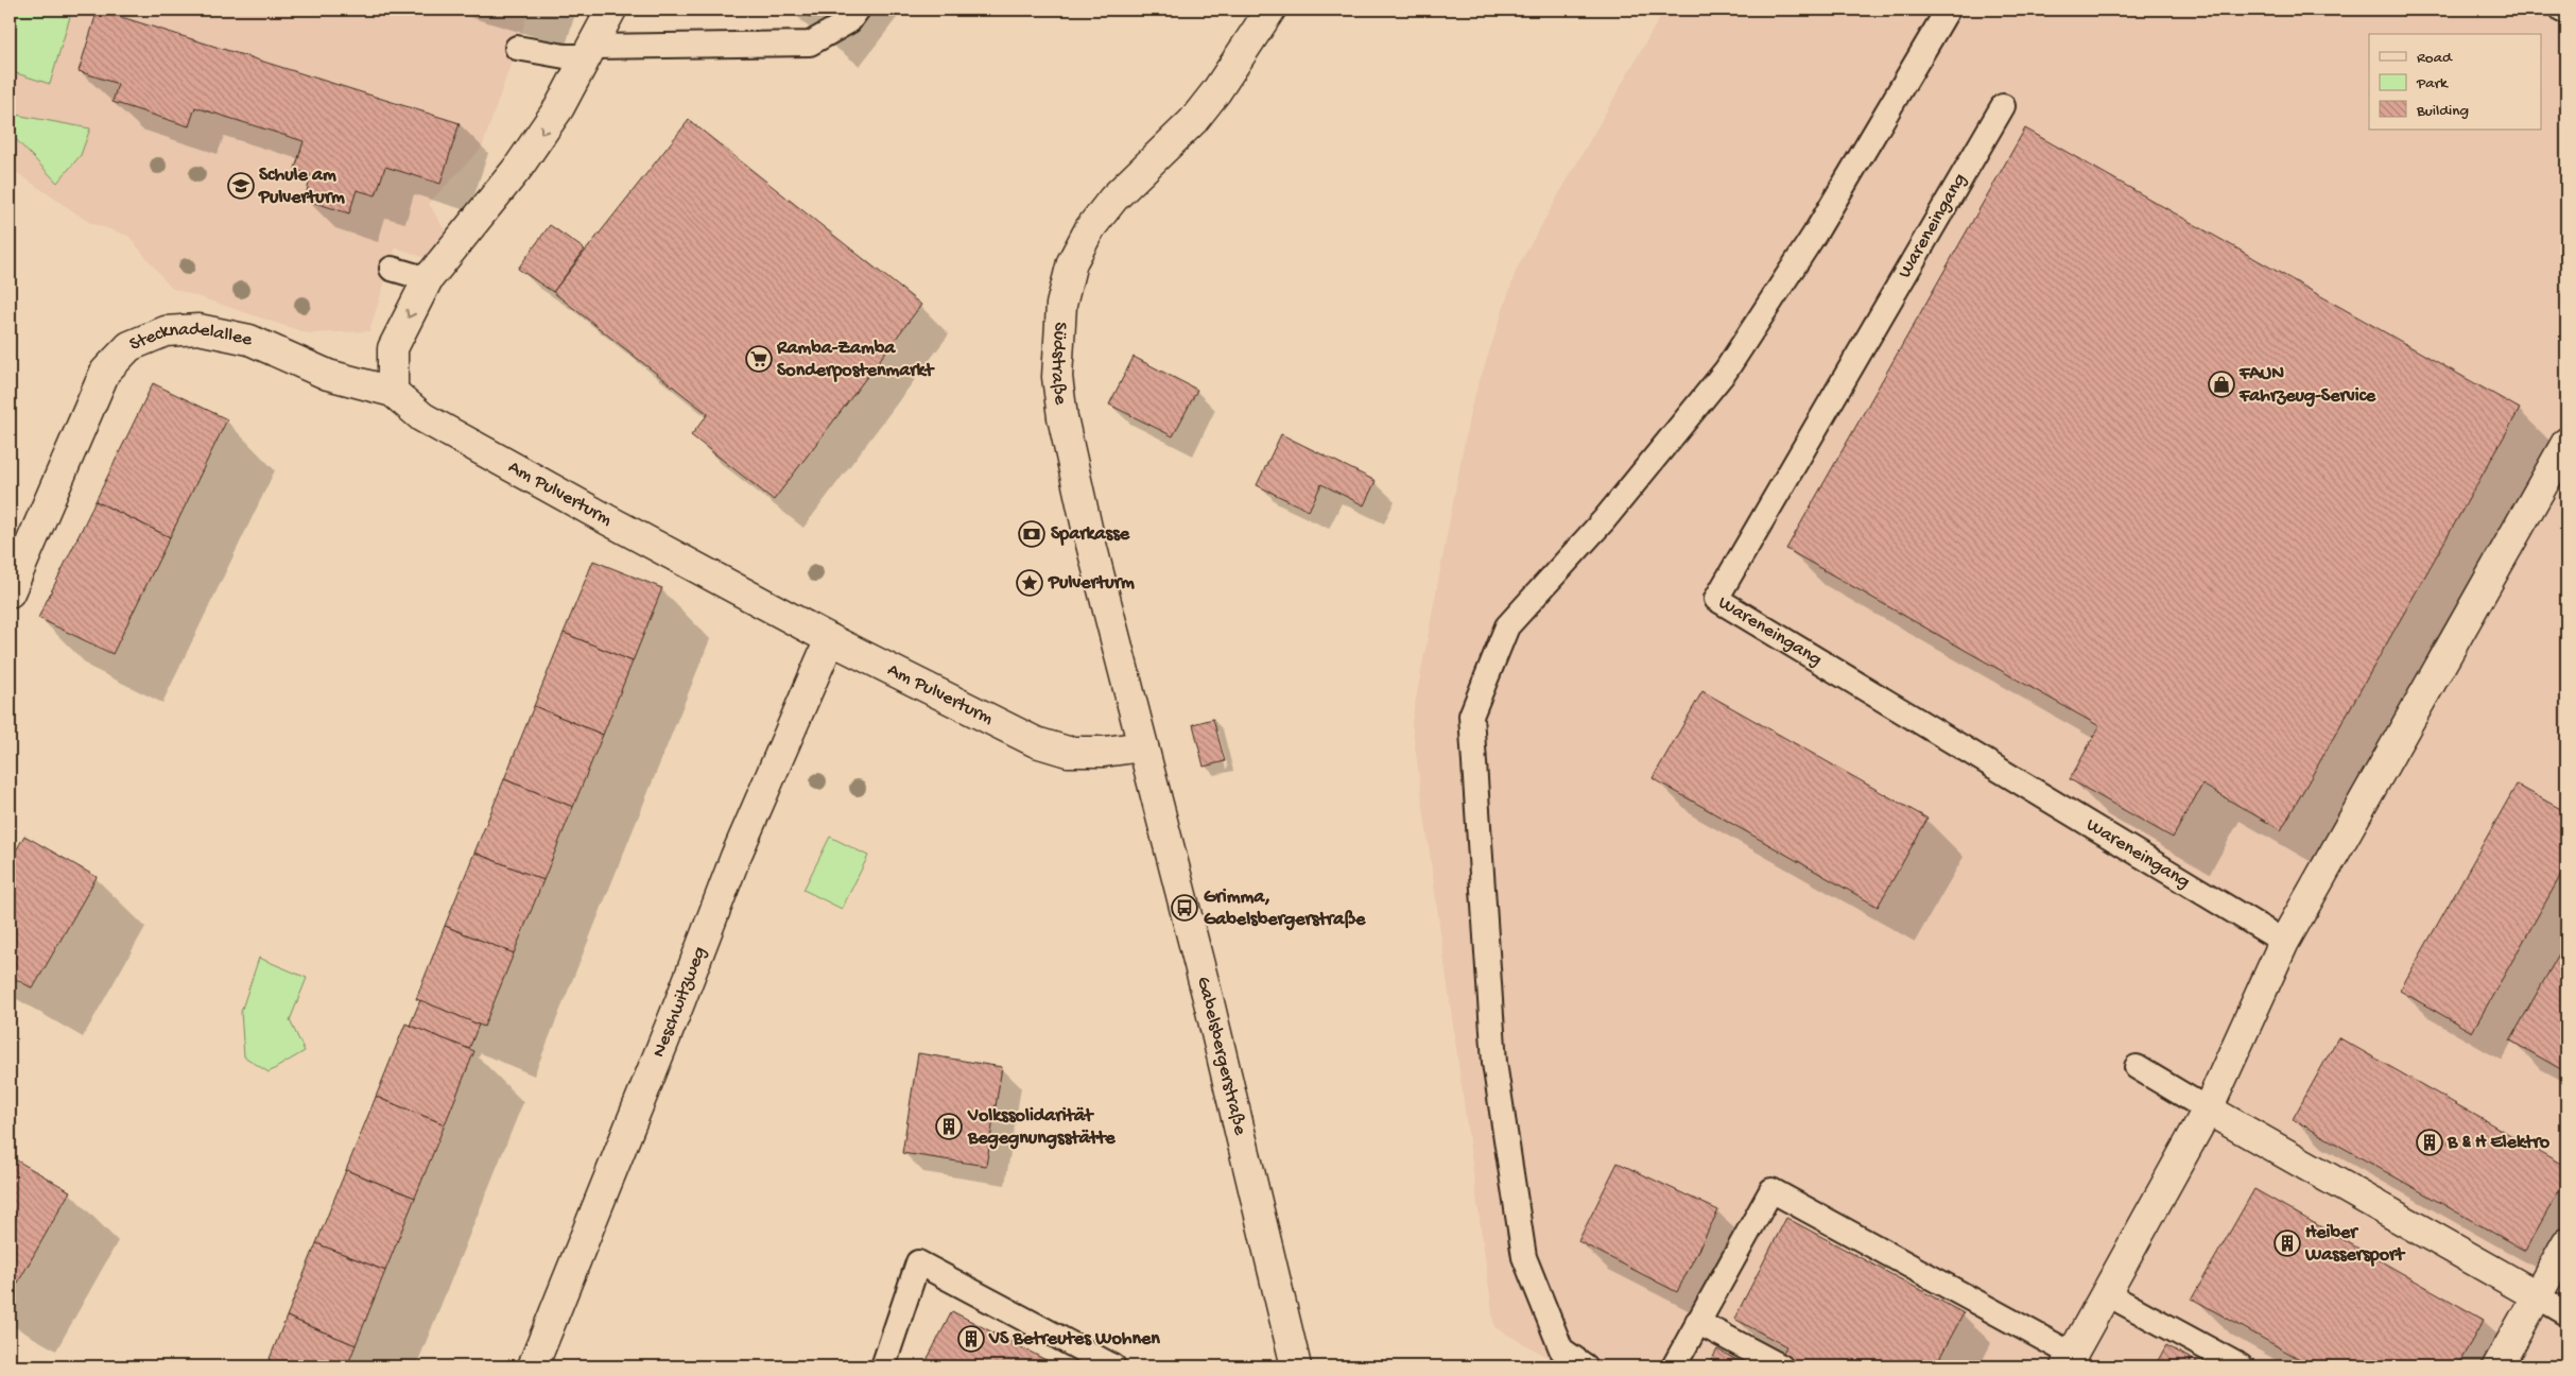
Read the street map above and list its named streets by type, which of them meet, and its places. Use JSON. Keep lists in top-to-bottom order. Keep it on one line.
{"streets":{"street":["Stecknadelallee","Südstraße","Am Pulverturm","Neschwitzweg","Gabelsbergerstraße"],"lane":["Wareneingang"]},"crossings":[["Stecknadelallee","Am Pulverturm"],["Südstraße","Am Pulverturm"],["Südstraße","Gabelsbergerstraße"],["Am Pulverturm","Neschwitzweg"],["Am Pulverturm","Gabelsbergerstraße"]],"places":{"school or university":["Schule am Pulverturm"],"supermarket":["Ramba-Zamba Sonderpostenmarkt"],"shop":["FAUN Fahrzeug-Service"],"bank":["Sparkasse"],"place":["Pulverturm"],"bus stop":["Grimma, Gabelsbergerstraße"],"building":["Volkssolidarität Begegnungsstätte","B & H Elektro","Heiber Wassersport","VS Betreutes Wohnen"]},"legend":["Road","Park","Building"]}
